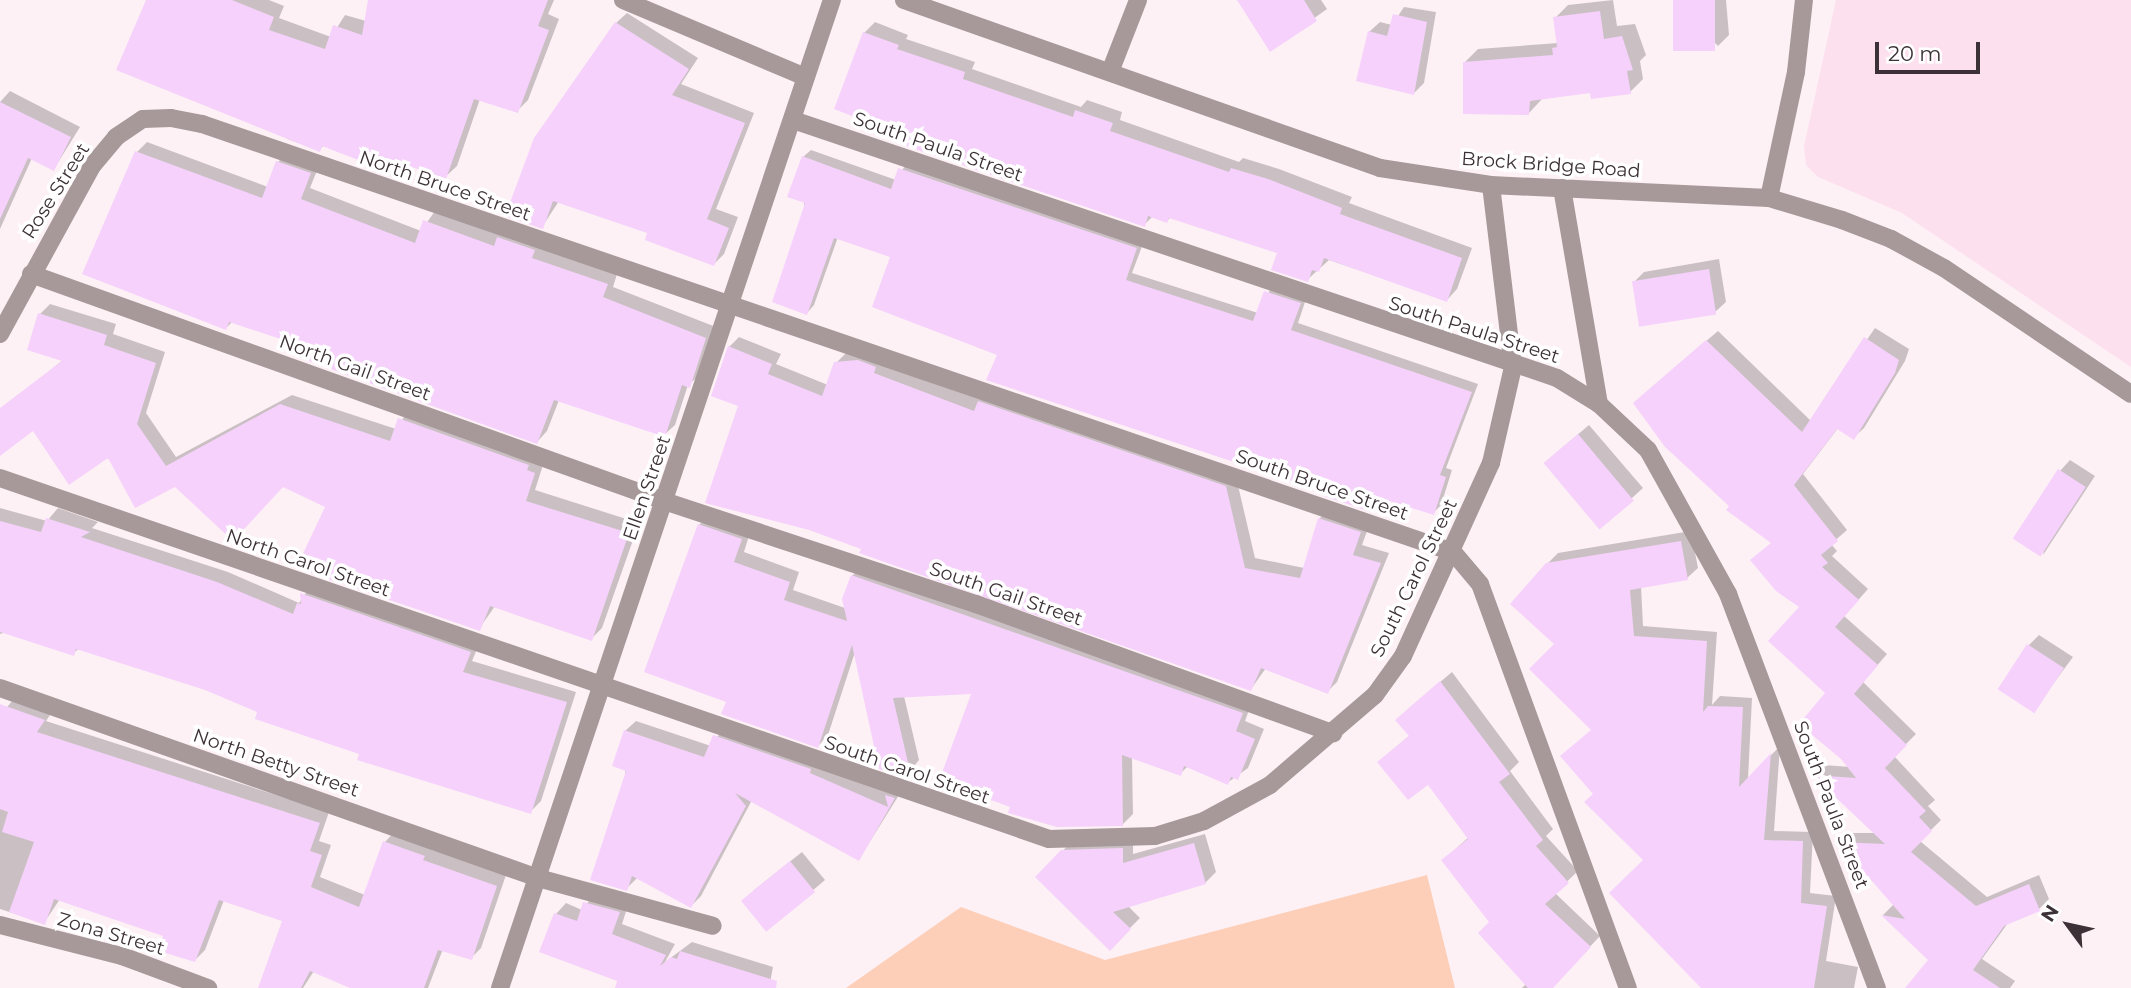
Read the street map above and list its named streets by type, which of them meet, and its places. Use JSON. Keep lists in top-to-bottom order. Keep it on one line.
{"streets":{"street":["South Paula Street","Brock Bridge Road","North Bruce Street","Rose Street","North Gail Street","South Bruce Street","Ellen Street","North Carol Street","South Carol Street","South Gail Street","North Betty Street","Zona Street"]},"crossings":[["South Paula Street","Ellen Street"],["South Paula Street","South Carol Street"],["Brock Bridge Road","South Carol Street"],["North Bruce Street","Rose Street"],["North Bruce Street","South Bruce Street"],["North Bruce Street","Ellen Street"],["Rose Street","North Gail Street"],["North Gail Street","Ellen Street"],["North Gail Street","South Gail Street"],["South Bruce Street","Ellen Street"],["South Bruce Street","South Carol Street"],["Ellen Street","North Carol Street"],["Ellen Street","South Carol Street"],["Ellen Street","South Gail Street"],["Ellen Street","North Betty Street"],["North Carol Street","South Carol Street"],["South Carol Street","South Gail Street"]],"scale_bar":"20 m","north":"top left"}
